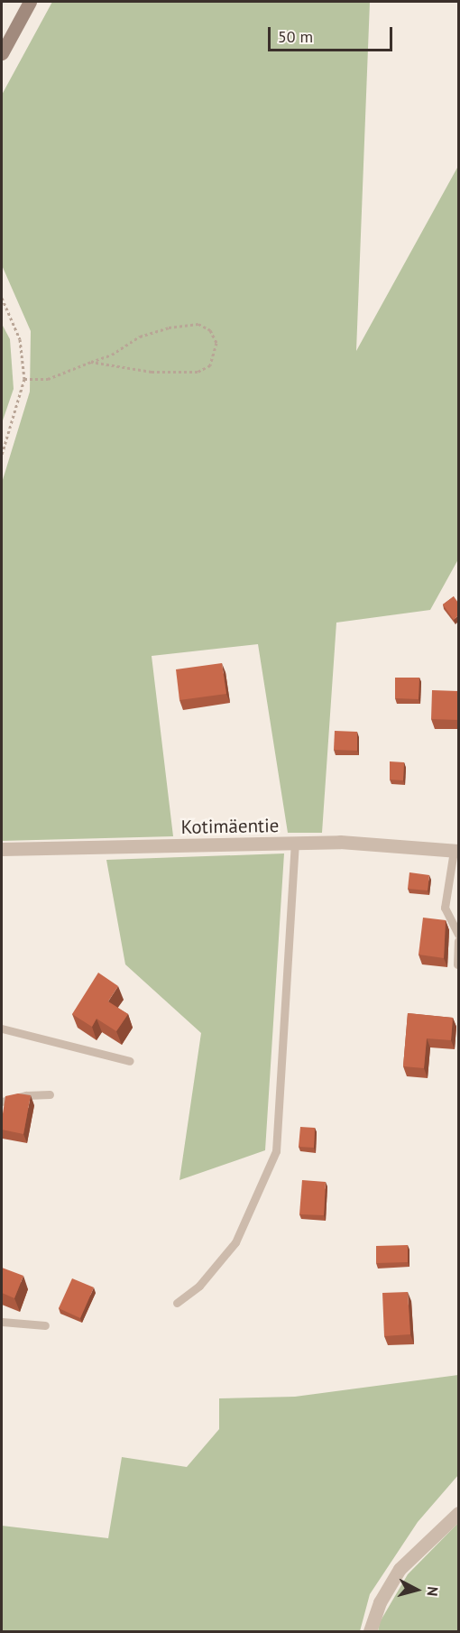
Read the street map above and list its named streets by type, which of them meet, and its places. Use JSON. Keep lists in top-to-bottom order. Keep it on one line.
{"streets":{"street":["Kotimäentie"]},"scale_bar":"50 m","north":"right"}
